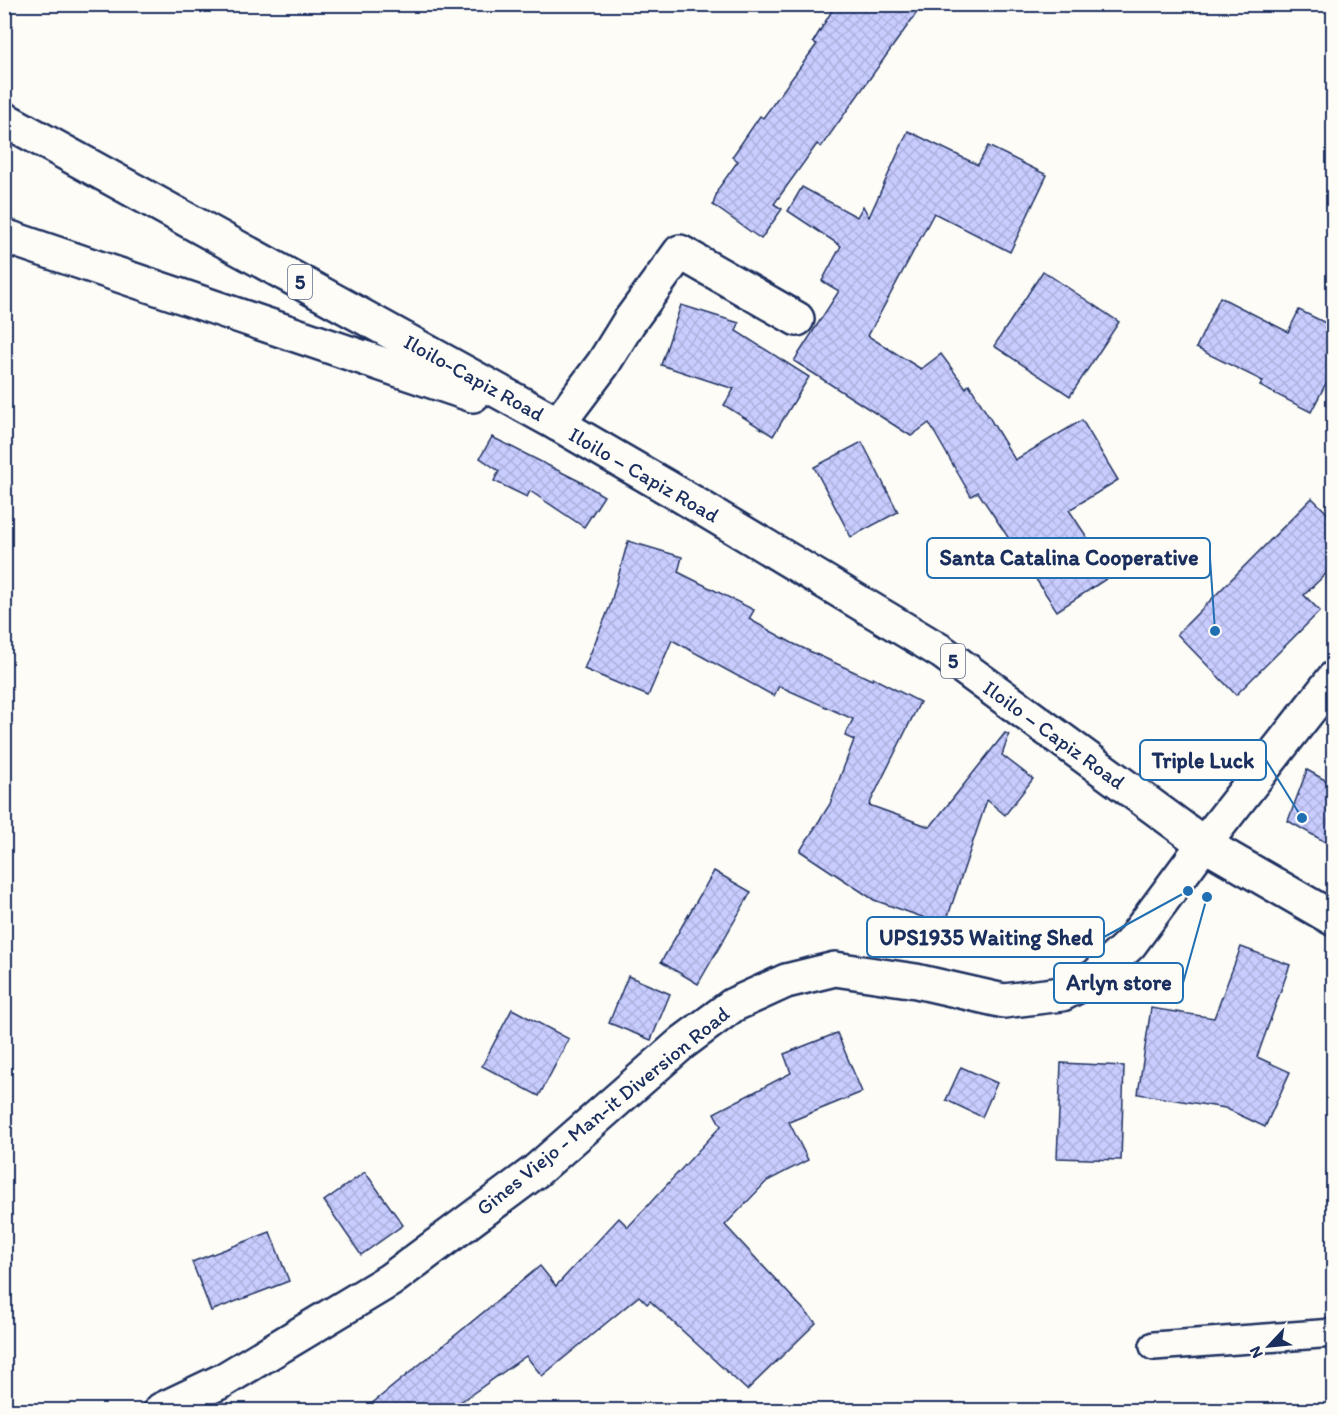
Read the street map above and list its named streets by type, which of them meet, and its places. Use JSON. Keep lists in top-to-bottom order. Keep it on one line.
{"streets":{"main road":["5","Iloilo-Capiz Road","Iloilo – Capiz Road","Gines Viejo - Man-it Diversion Road"]},"crossings":[["Iloilo-Capiz Road","Iloilo – Capiz Road"],["Iloilo – Capiz Road","Gines Viejo - Man-it Diversion Road"]],"places":["Santa Catalina Cooperative","Triple Luck","UPS1935 Waiting Shed","Arlyn store"],"north":"bottom left"}
